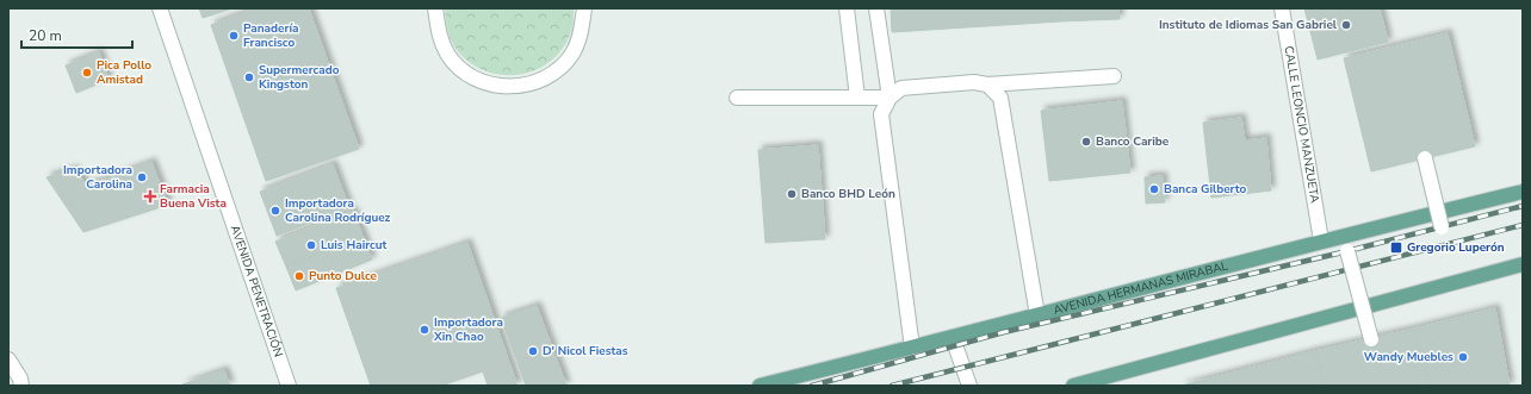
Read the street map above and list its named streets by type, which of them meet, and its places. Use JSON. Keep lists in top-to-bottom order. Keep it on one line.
{"streets":{"main road":["AVENIDA HERMANAS MIRABAL"],"street":["CALLE LEONCIO MANZUETA","AVENIDA PENETRACIÓN"]},"crossings":[["CALLE LEONCIO MANZUETA","AVENIDA HERMANAS MIRABAL"]],"places":{"other":["Instituto de Idiomas San Gabriel","Panadería Francisco","Pica Pollo Amistad","Supermercado Kingston","Banco Caribe","Importadora Carolina","Banca Gilberto","Banco BHD León","Importadora Carolina Rodríguez","Luis Haircut","Punto Dulce","Importadora Xin Chao","D' Nicol Fiestas","Wandy Muebles"],"health":["Farmacia Buena Vista"],"transit":["Gregorio Luperón"]},"scale_bar":"20 m"}
